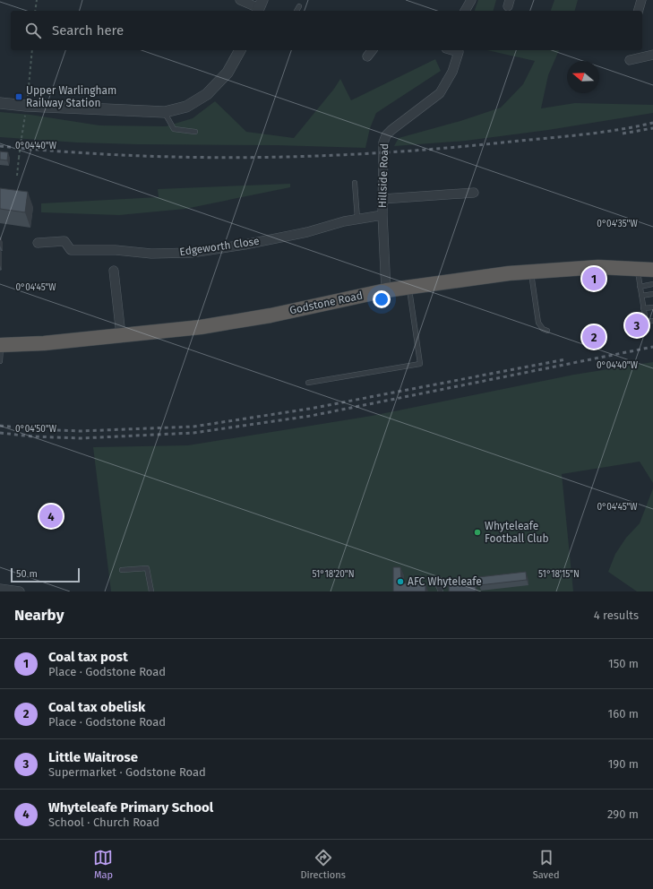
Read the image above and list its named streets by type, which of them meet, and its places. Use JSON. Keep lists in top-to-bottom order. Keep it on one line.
{"streets":{"highway":["Godstone Road"],"street":["Hillside Road","Edgeworth Close"]},"crossings":[["Hillside Road","Edgeworth Close"],["Hillside Road","Godstone Road"]],"places":{"transit":["Upper Warlingham Railway Station"],"other":["Whyteleafe Football Club","AFC Whyteleafe"]},"scale_bar":"50 m","north":"left","page":{"search":"Search here","pins":["1","3","2","4"],"scale":"50 m","heading":["Nearby","4 results"],"list":[{"mark":"1","name":"Coal tax post","note":"Place · Godstone Road","value":"150 m"},{"mark":"2","name":"Coal tax obelisk","note":"Place · Godstone Road","value":"160 m"},{"mark":"3","name":"Little Waitrose","note":"Supermarket · Godstone Road","value":"190 m"},{"mark":"4","name":"Whyteleafe Primary School","note":"School · Church Road","value":"290 m"}],"nav":["Map","Directions","Saved"]},"coordinates":["0°04'40\"W","0°04'35\"W","0°04'45\"W","0°04'50\"W","51°18'20\"N","51°18'15\"N"]}
